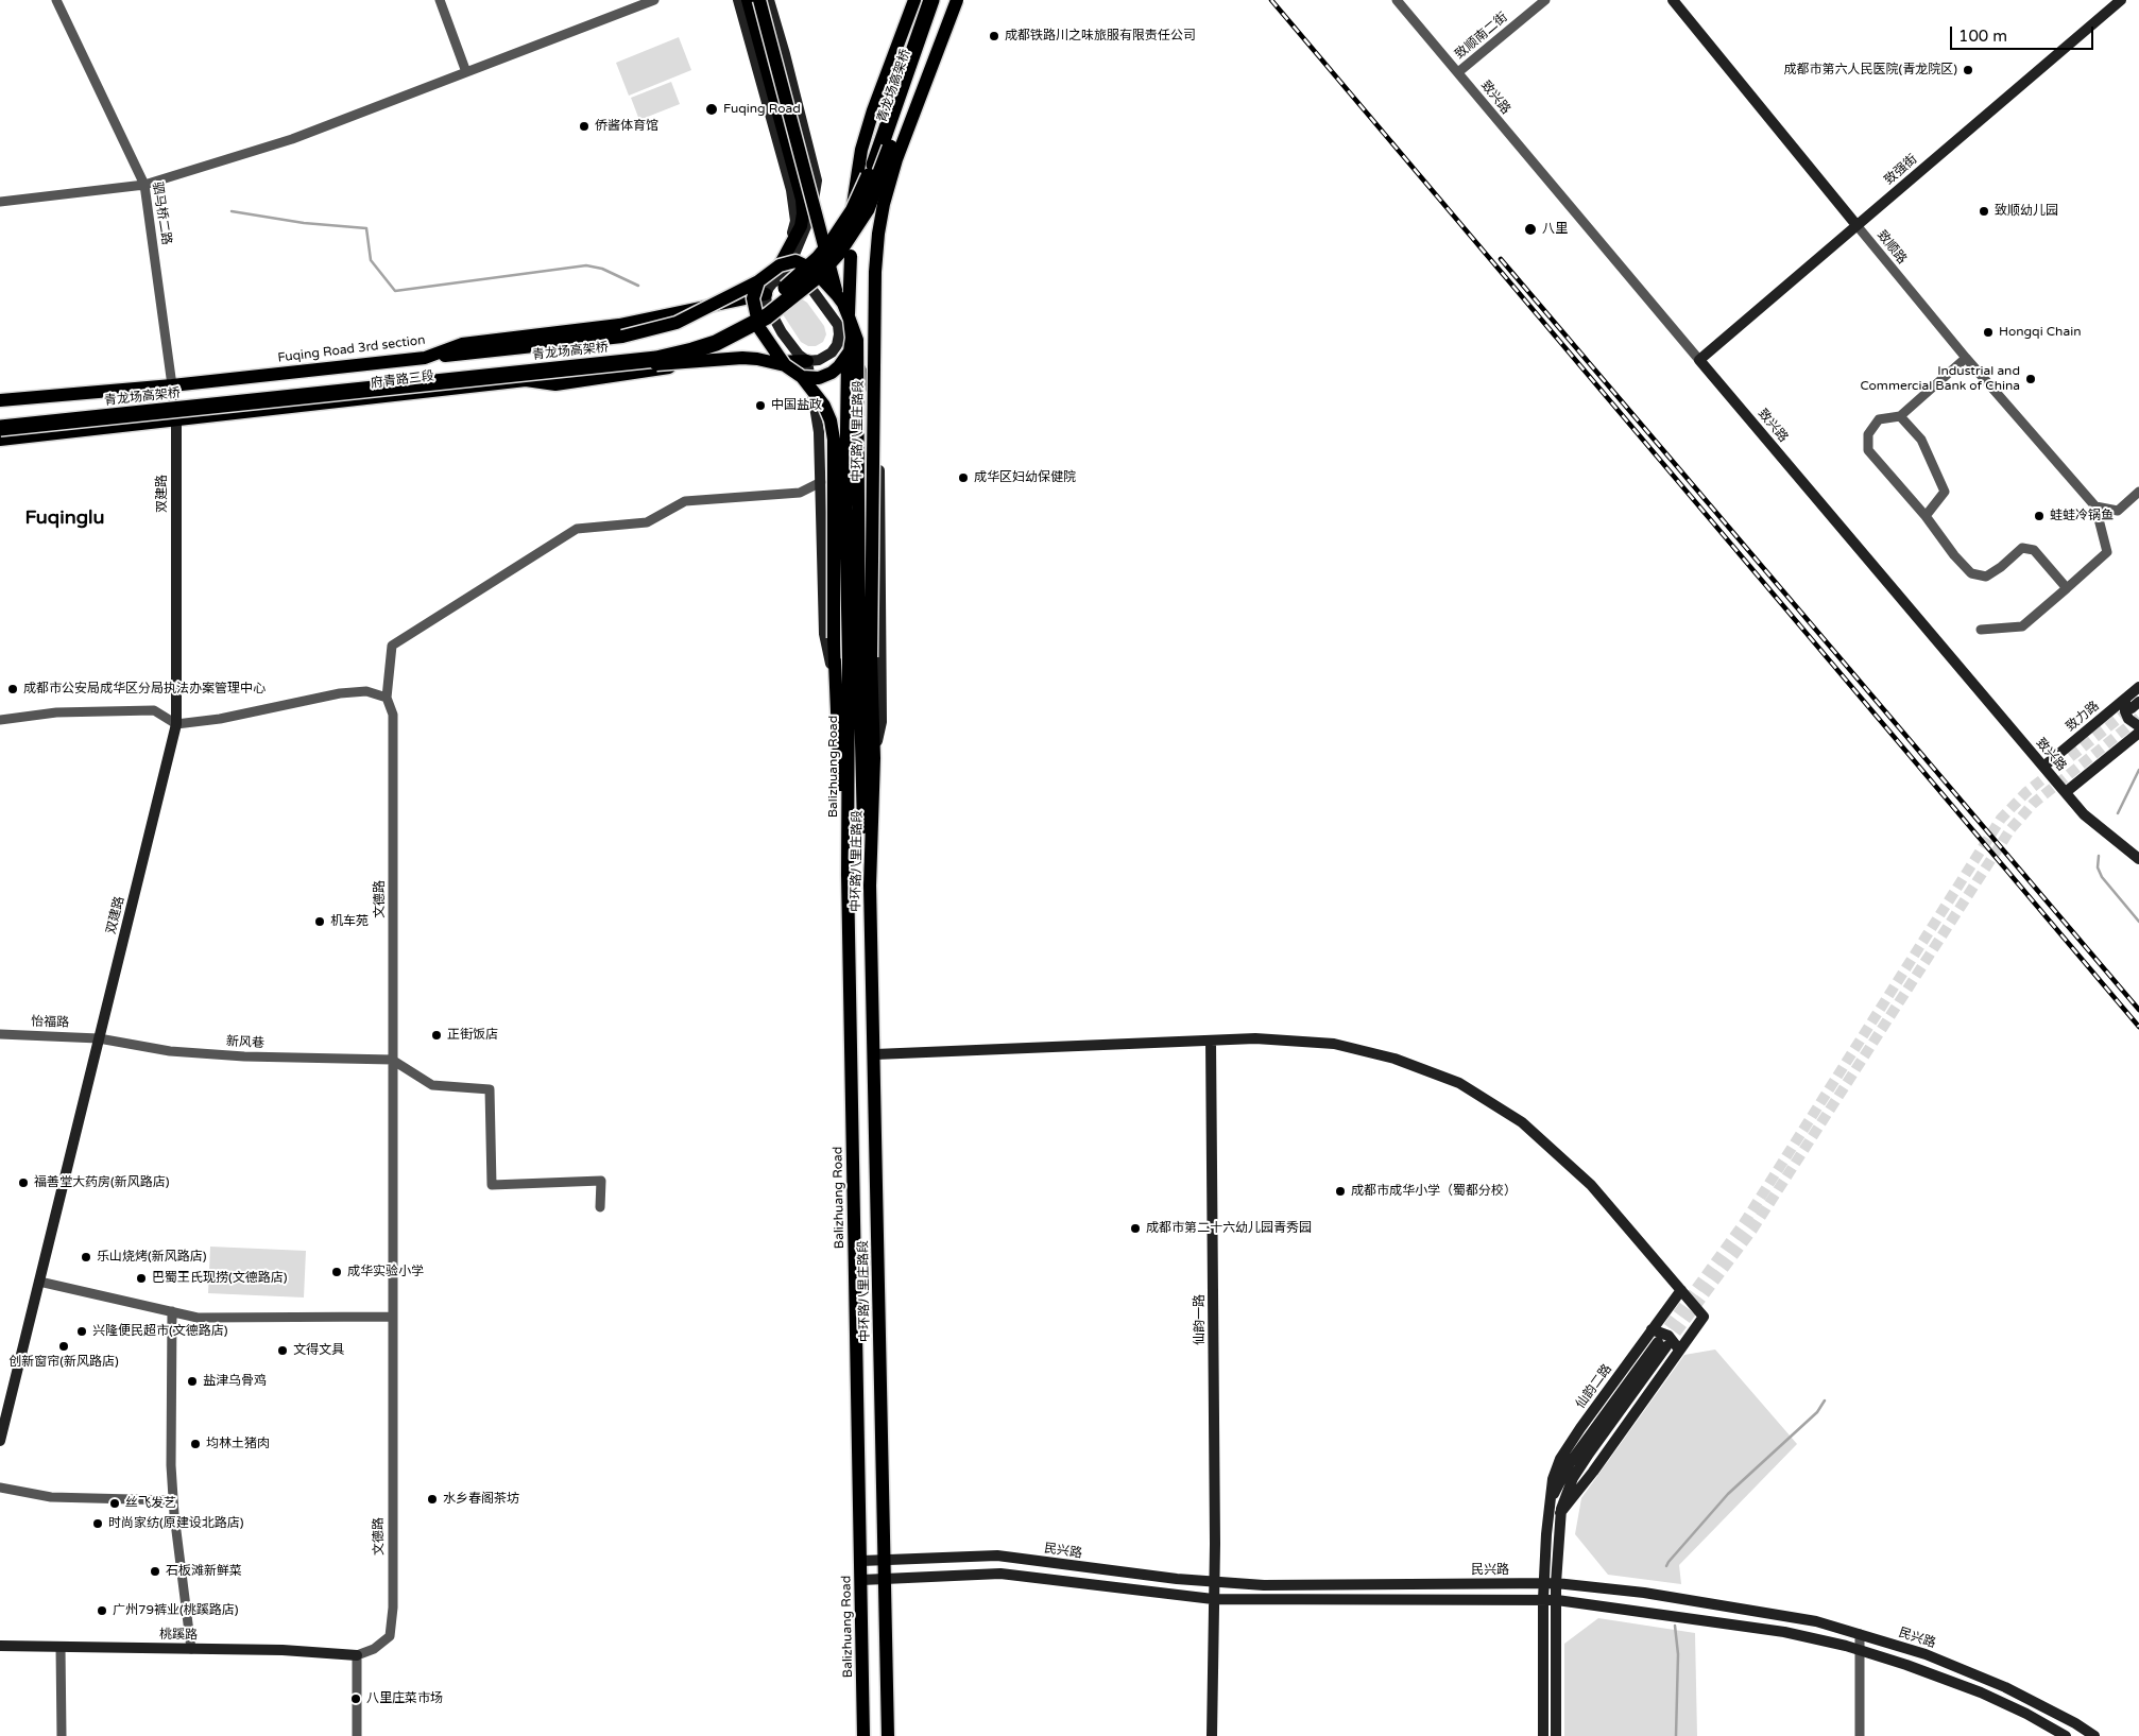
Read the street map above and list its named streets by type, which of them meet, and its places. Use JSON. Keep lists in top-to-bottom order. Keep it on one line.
{"streets":{"highway":["青龙场高架桥"],"main road":["Fuqing Road 3rd section","府青路三段","中环路八里庄路段","Balizhuang Road"],"street":["致顺南二街","致兴路","致强街","驷马桥二路","致顺路","双建路","致力路","文德路","怡福路","新风巷","仙韵一路","仙韵二路","民兴路","桃蹊路"]},"crossings":[["致顺南二街","致兴路"],["致兴路","致强街"],["致兴路","致力路"],["致强街","致顺路"],["驷马桥二路","Fuqing Road 3rd section"],["驷马桥二路","双建路"],["Fuqing Road 3rd section","双建路"],["府青路三段","双建路"],["中环路八里庄路段","Balizhuang Road"],["中环路八里庄路段","民兴路"],["双建路","怡福路"],["双建路","新风巷"],["Balizhuang Road","民兴路"],["文德路","新风巷"],["文德路","桃蹊路"],["怡福路","新风巷"],["仙韵一路","民兴路"],["仙韵二路","民兴路"]],"districts":["Fuqinglu"],"places":["成都铁路川之味旅服有限责任公司","成都市第六人民医院(青龙院区)","Fuqing Road","侨酱体育馆","致顺幼儿园","八里","Hongqi Chain","Industrial and Commercial Bank of China","中国盐政","成华区妇幼保健院","蛙蛙冷锅鱼","成都市公安局成华区分局执法办案管理中心","机车苑","正街饭店","福善堂大药房(新风路店)","成都市成华小学（蜀都分校）","成都市第二十六幼儿园青秀园","乐山烧烤(新风路店)","成华实验小学","巴蜀王氏现捞(文德路店)","兴隆便民超市(文德路店)","创新窗帘(新风路店)","文得文具","盐津乌骨鸡","均林土猪肉","水乡春阁茶坊","丝飞发艺","时尚家纺(原建设北路店)","石板滩新鲜菜","广州79裤业(桃蹊路店)","八里庄菜市场"],"scale_bar":"100 m"}
